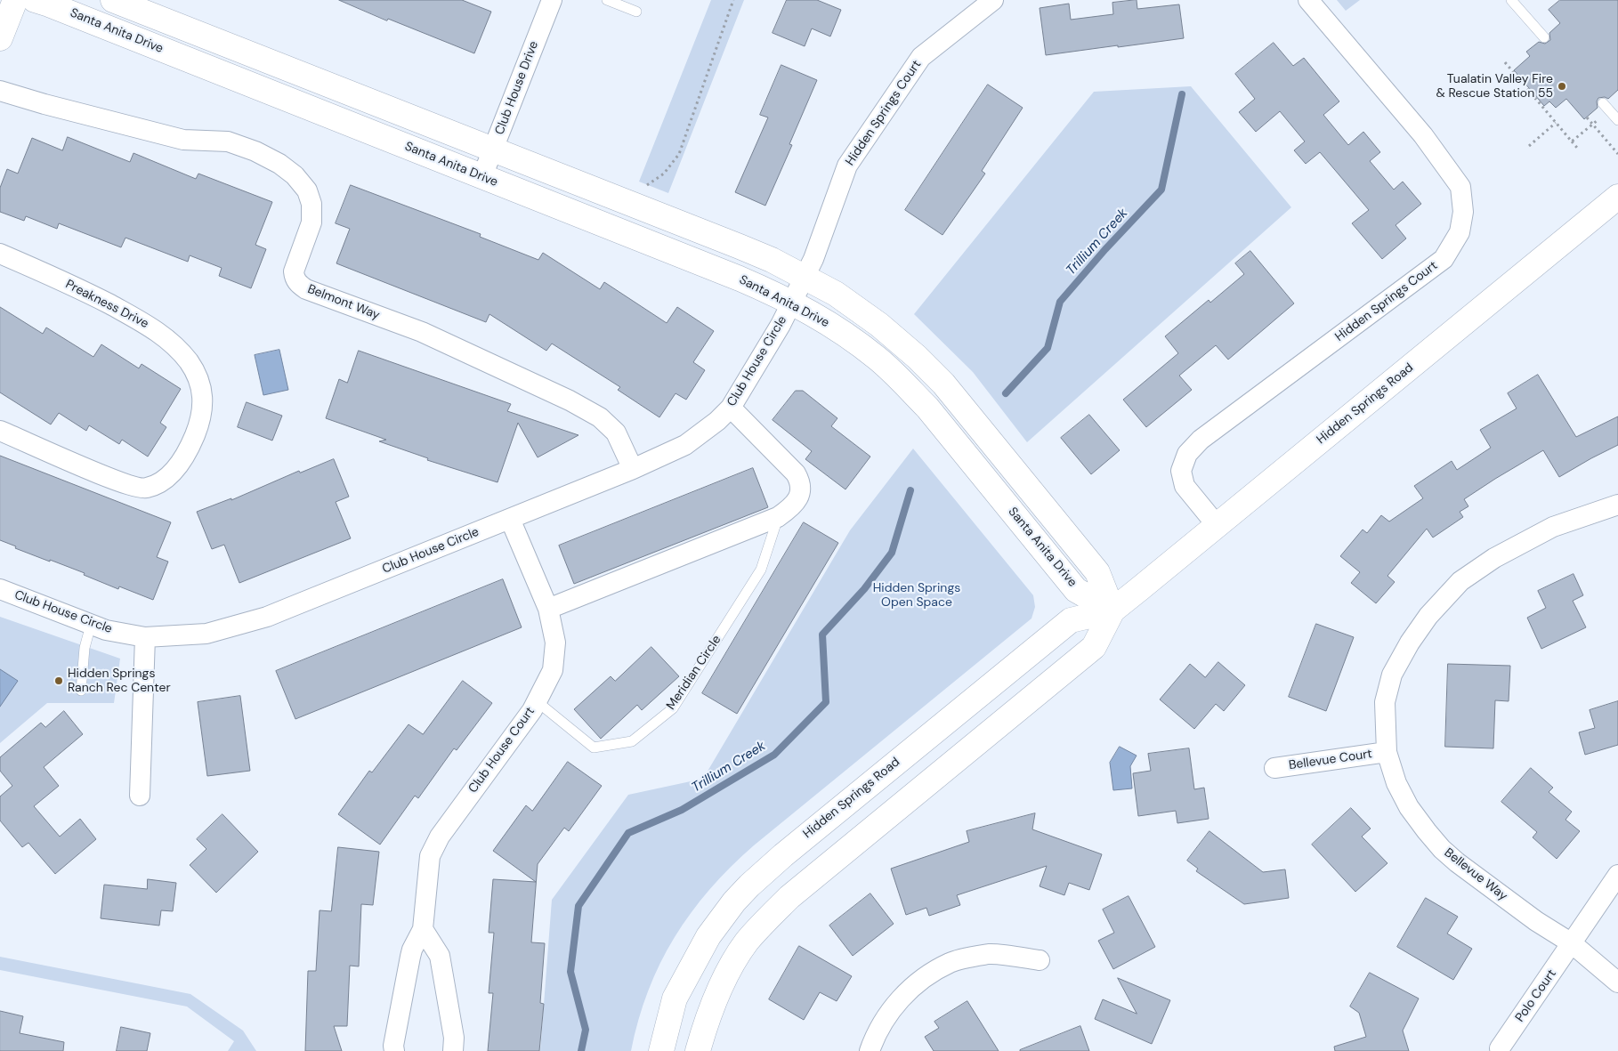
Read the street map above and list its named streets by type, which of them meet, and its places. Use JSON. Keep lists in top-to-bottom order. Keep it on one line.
{"streets":{"main road":["Santa Anita Drive","Hidden Springs Road"],"street":["Club House Drive","Hidden Springs Court","Belmont Way","Preakness Drive","Club House Circle","Club House Court","Bellevue Court","Bellevue Way","Polo Court"],"lane":["Meridian Circle"]},"crossings":[["Santa Anita Drive","Club House Drive"],["Santa Anita Drive","Hidden Springs Court"],["Santa Anita Drive","Club House Circle"],["Santa Anita Drive","Hidden Springs Road"],["Hidden Springs Court","Club House Circle"],["Hidden Springs Court","Hidden Springs Road"],["Belmont Way","Club House Circle"],["Club House Circle","Club House Court"],["Meridian Circle","Club House Court"],["Bellevue Court","Bellevue Way"],["Bellevue Way","Polo Court"]],"water":["Trillium Creek"],"parks":["Hidden Springs Open Space"],"places":["Tualatin Valley Fire & Rescue Station 55","Hidden Springs Ranch Rec Center"]}
